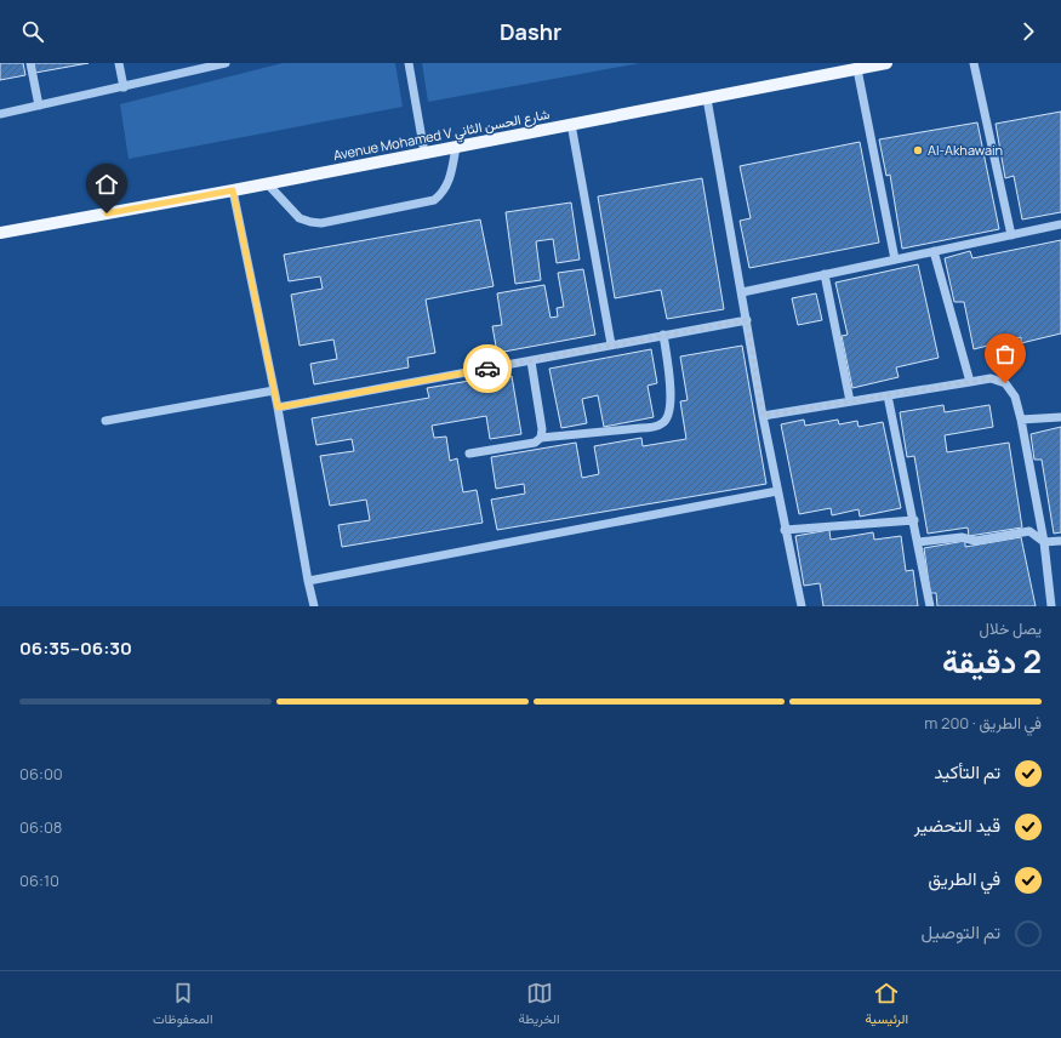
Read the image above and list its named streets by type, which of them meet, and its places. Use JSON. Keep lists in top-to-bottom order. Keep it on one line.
{"streets":{"main road":["Avenue Mohamed V شارع الحسن الثاني"]},"places":["Al-Akhawain"],"page":{"header":"Dashr","heading":["2 دقيقة","يصل خلال","06:30–06:35"],"bar":"في الطريق · 200 m","list":[["تم التأكيد","06:00"],["قيد التحضير","06:08"],["في الطريق","06:10"],"تم التوصيل"],"tabs":["الرئيسية","الخريطة","المحفوظات"]}}
